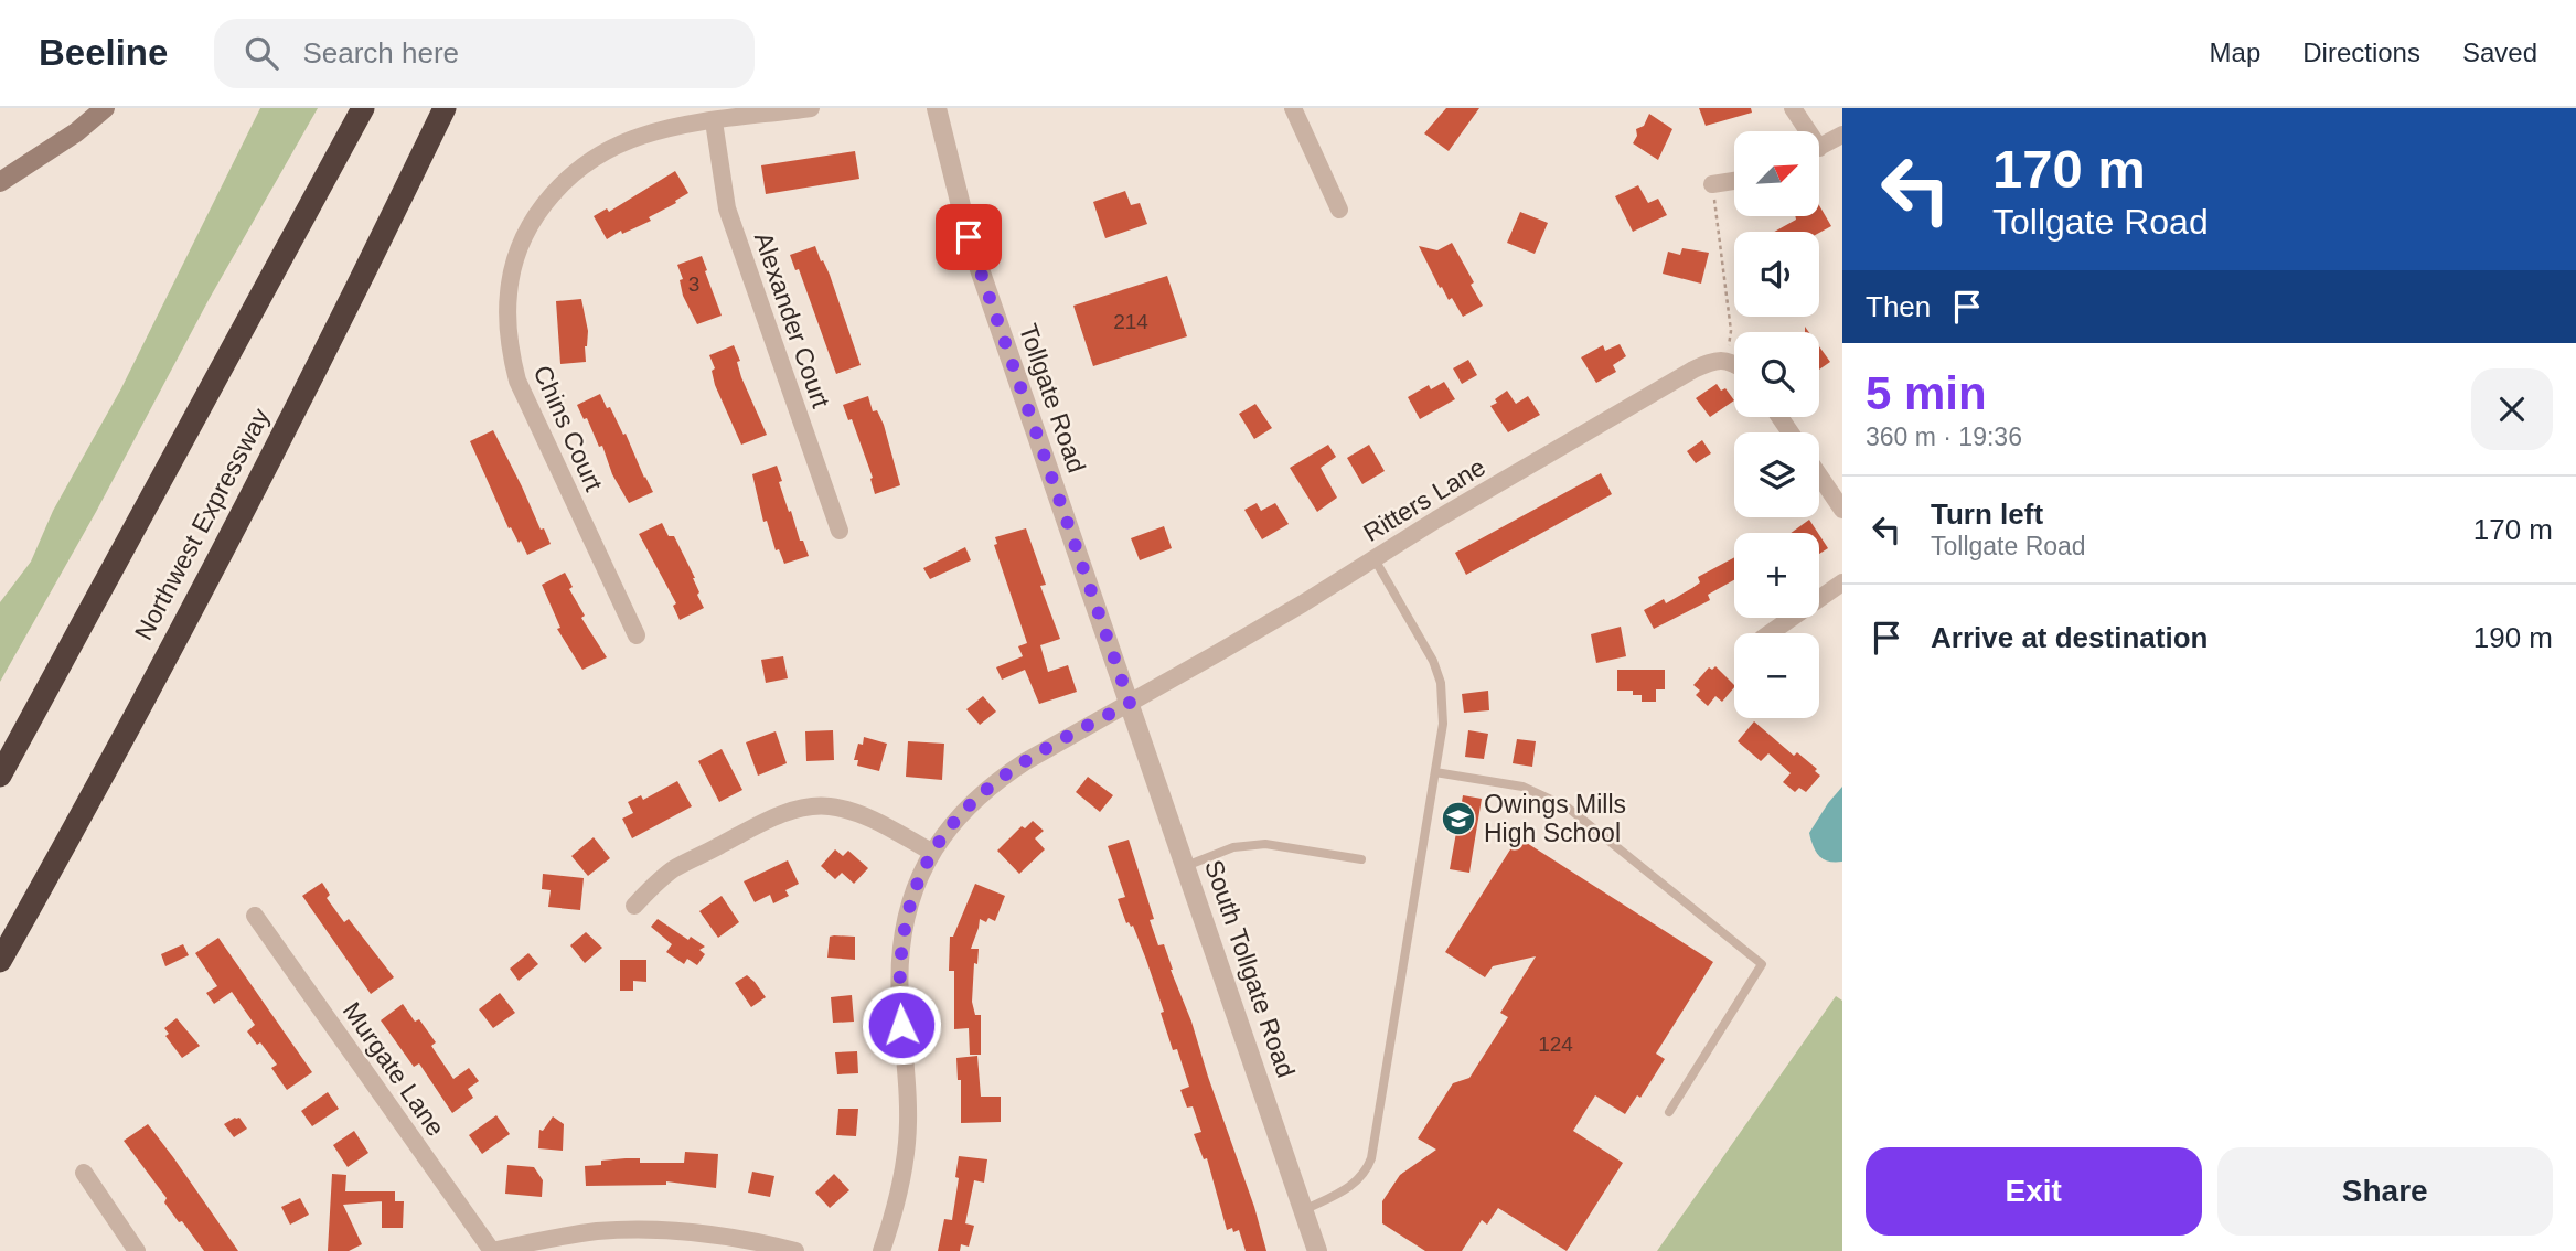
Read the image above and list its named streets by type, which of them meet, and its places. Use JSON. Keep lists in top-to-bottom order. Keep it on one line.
{"streets":{"highway":["Northwest Expressway"],"street":["Alexander Court","Tollgate Road","Chins Court","Ritters Lane","South Tollgate Road","Murgate Lane"]},"crossings":[["Alexander Court","Chins Court"],["Tollgate Road","Ritters Lane"],["Tollgate Road","South Tollgate Road"],["Ritters Lane","South Tollgate Road"]],"places":{"school or university":["Owings Mills High School"]},"house_numbers":["3","214","124"],"north":"top right","page":{"header":"Beeline","search":"Search here","nav":["Map","Directions","Saved"],"turn":["170 m","Tollgate Road"],"map_buttons":["+","−"],"then":"Then","heading":["5 min","360 m · 19:36"],"list":[{"name":"Turn left","note":"Tollgate Road","value":"170 m"},{"name":"Arrive at destination","value":"190 m"}],"buttons":["Exit","Share"]}}
